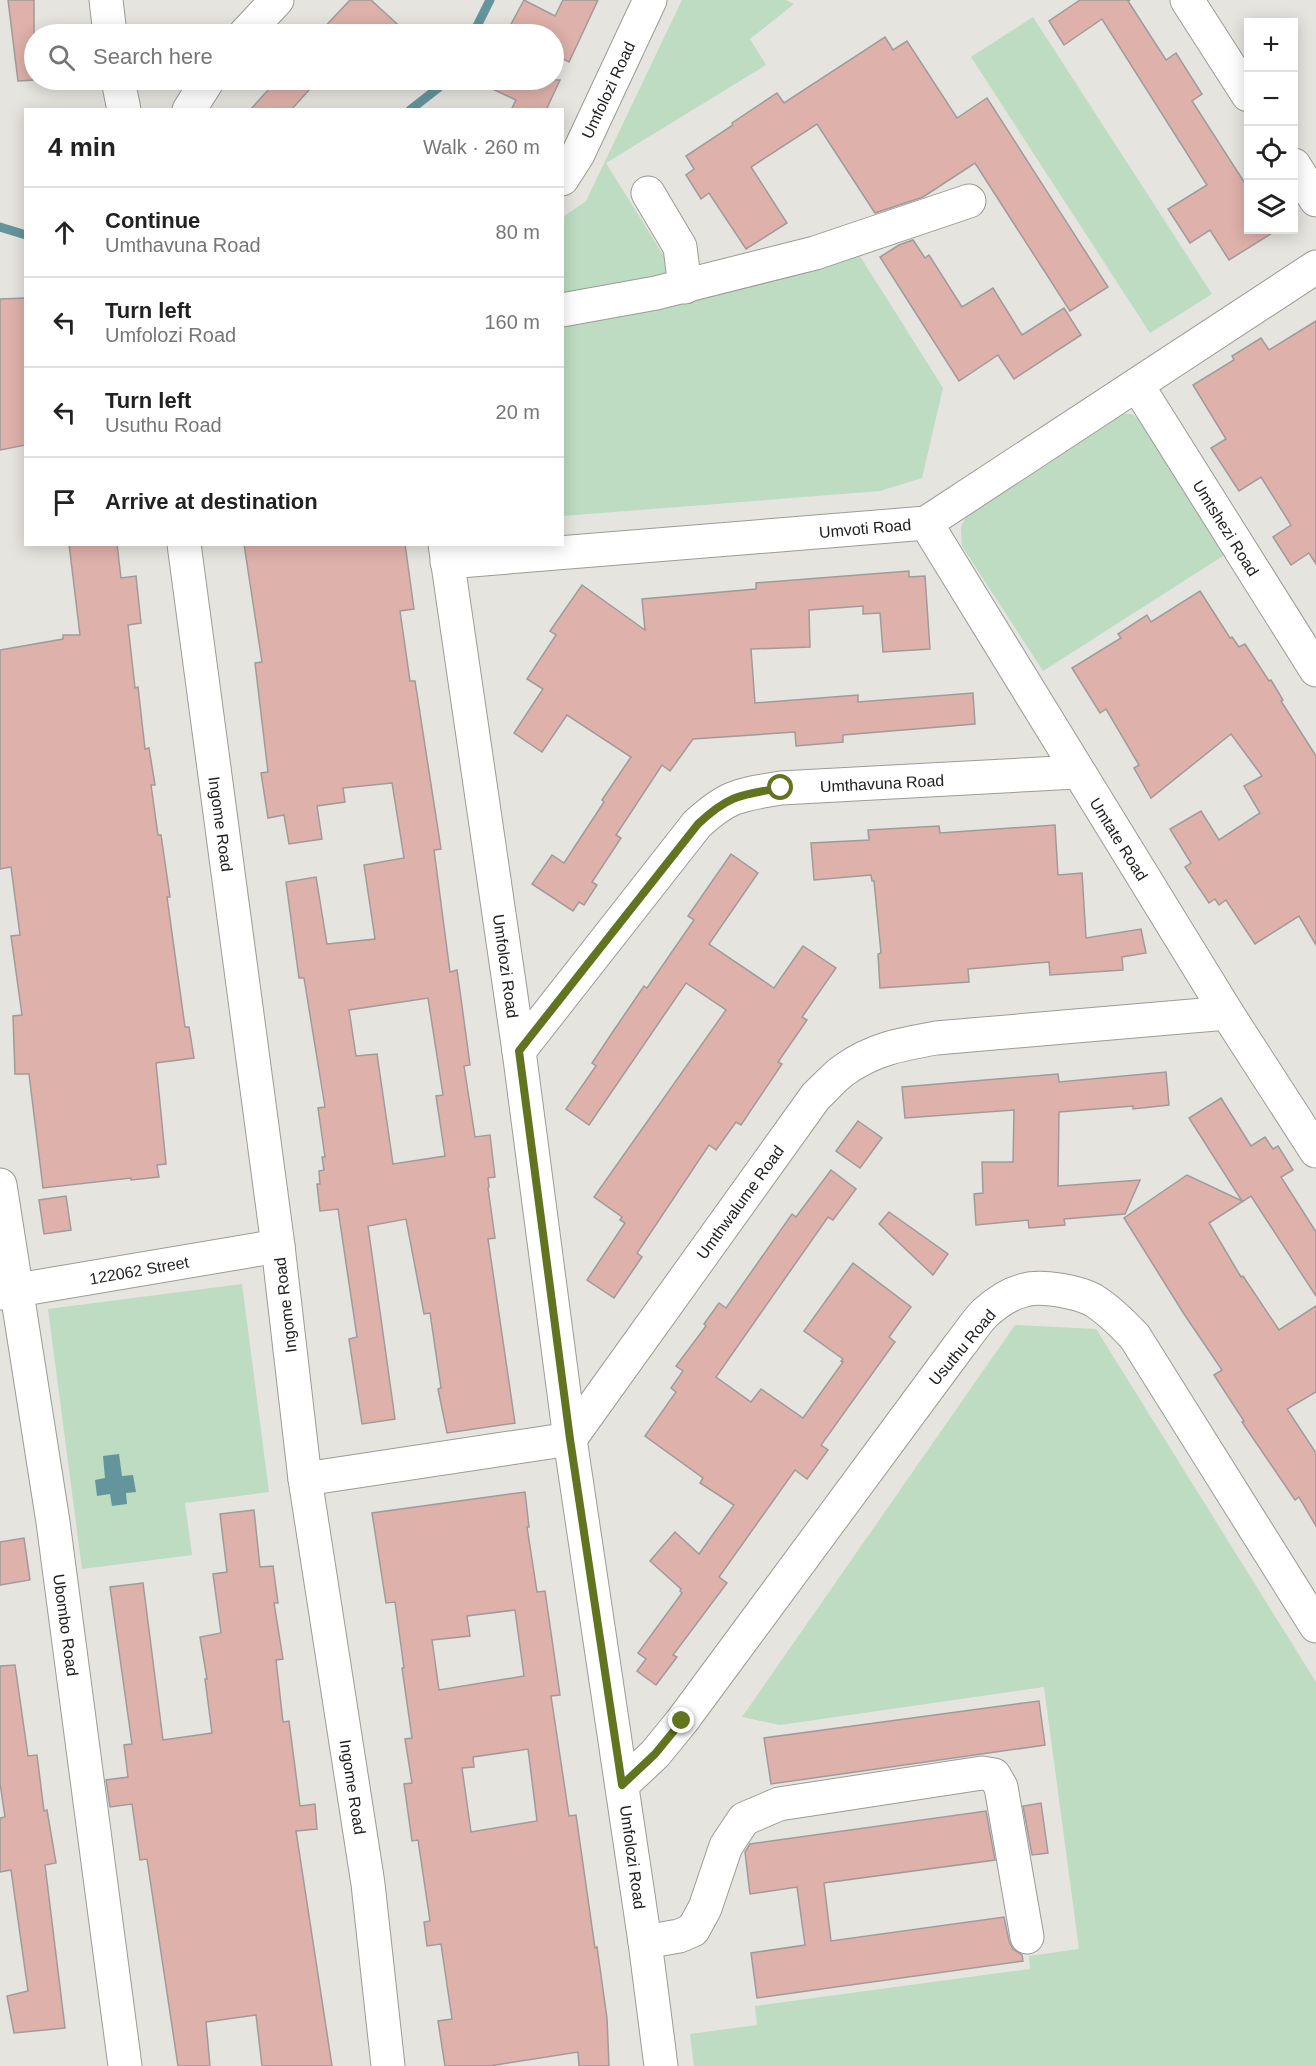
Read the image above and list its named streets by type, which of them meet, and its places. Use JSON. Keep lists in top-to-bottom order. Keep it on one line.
{"streets":{"street":["Umfolozi Road","Umvoti Road","Umtshezi Road","Umthavuna Road","Ingome Road","Umtate Road","Umthwalume Road","122062 Street","Usuthu Road","Ubombo Road"]},"crossings":[["Umfolozi Road","Umvoti Road"],["Umfolozi Road","Umthavuna Road"],["Umfolozi Road","Umthwalume Road"],["Umfolozi Road","Usuthu Road"],["Umvoti Road","Umtshezi Road"],["Umvoti Road","Umtate Road"],["Umthavuna Road","Umtate Road"],["Ingome Road","122062 Street"],["Umtate Road","Umthwalume Road"],["122062 Street","Ubombo Road"]],"page":{"map_buttons":["+","−"],"search":"Search here","heading":["4 min","Walk · 260 m"],"list":[["Continue","Umthavuna Road","80 m"],["Turn left","Umfolozi Road","160 m"],["Turn left","Usuthu Road","20 m"],"Arrive at destination"]}}
